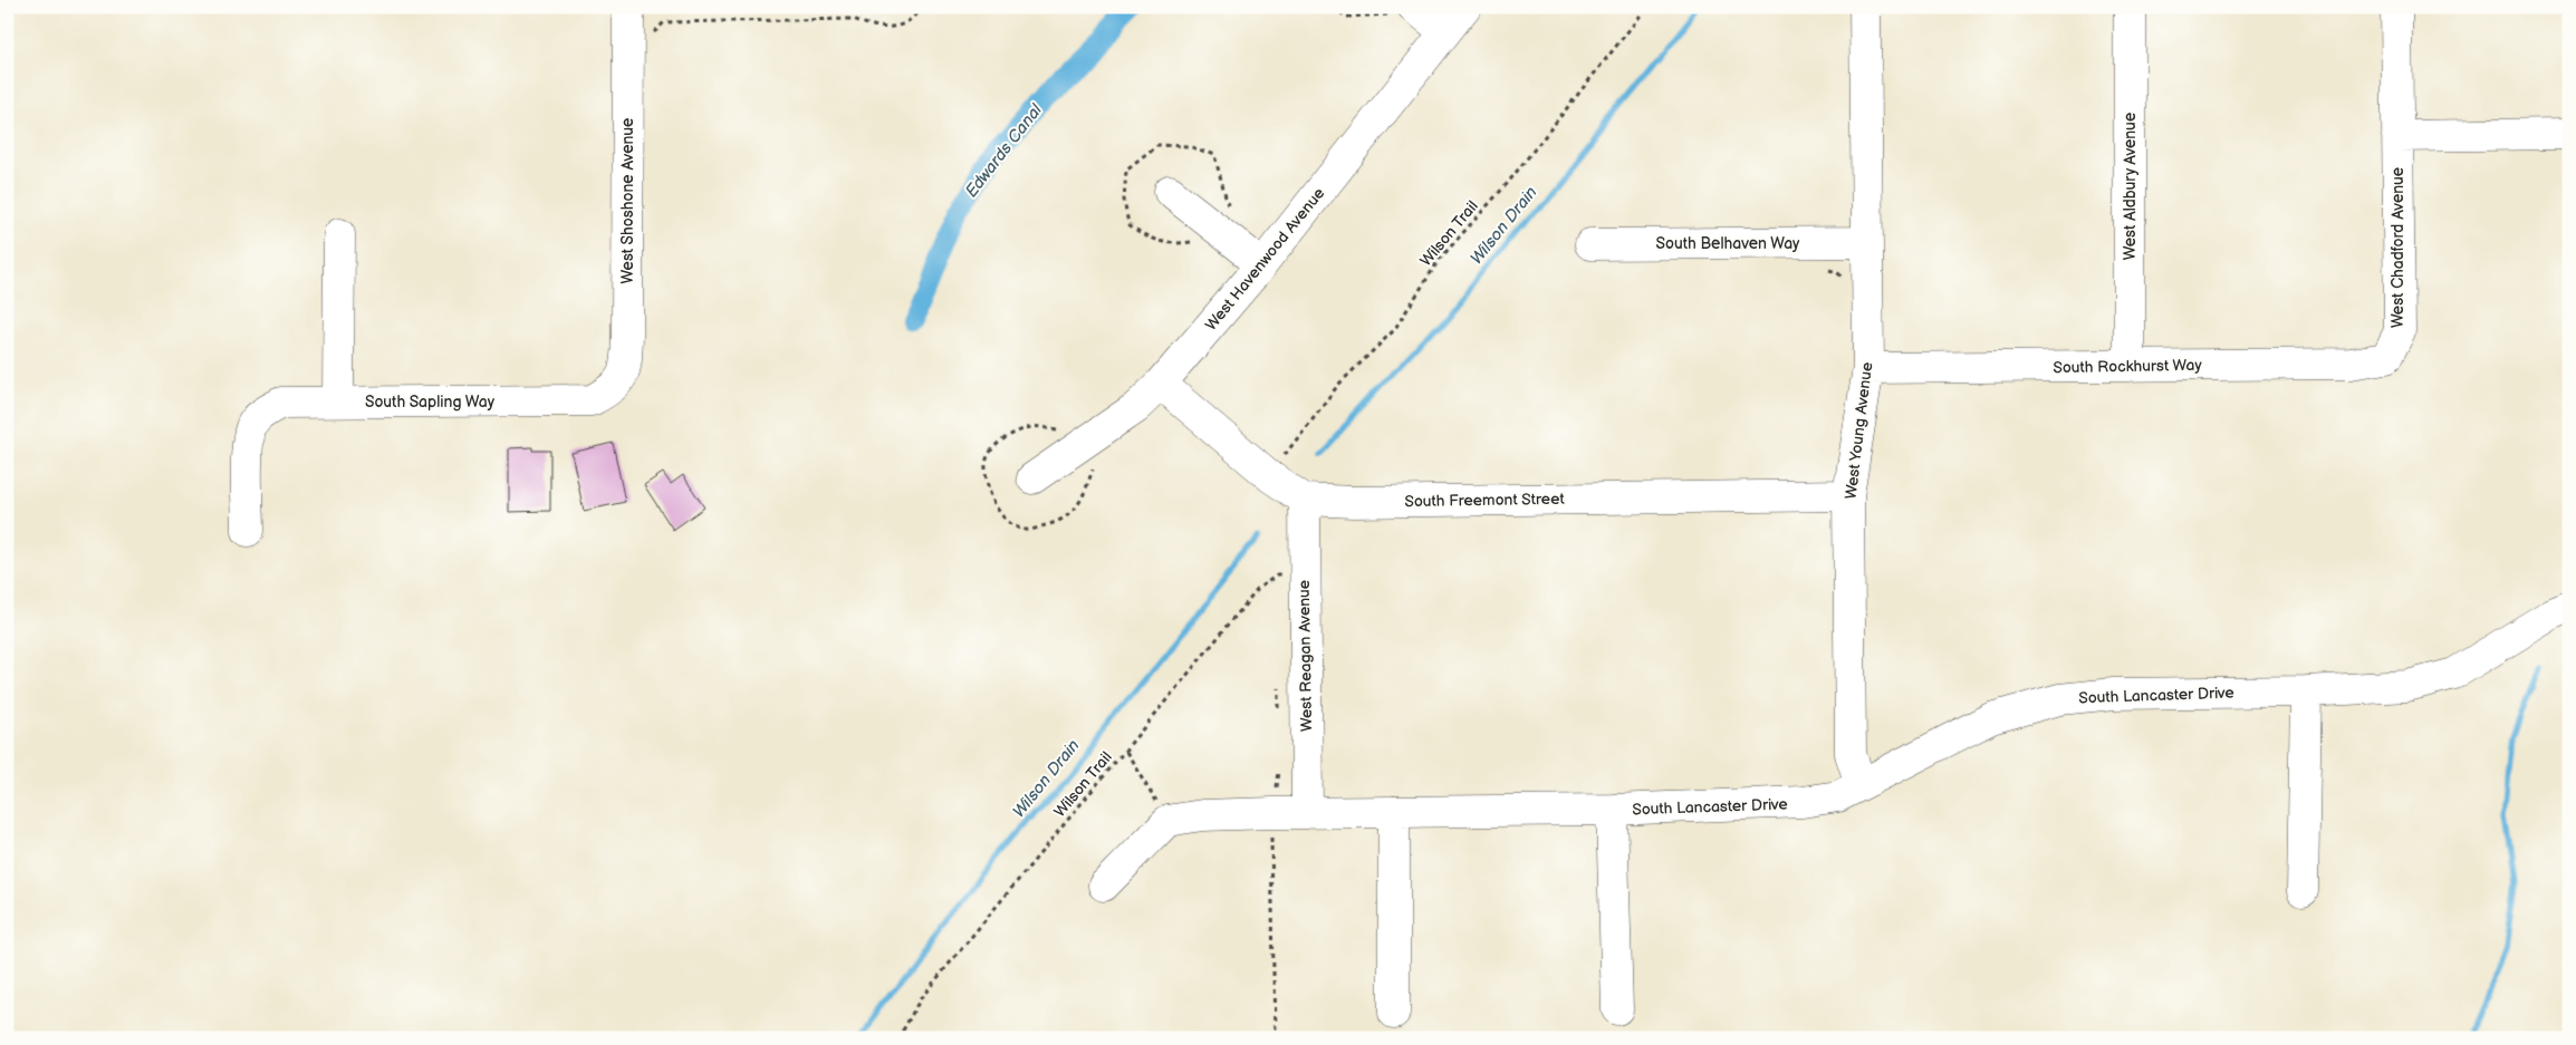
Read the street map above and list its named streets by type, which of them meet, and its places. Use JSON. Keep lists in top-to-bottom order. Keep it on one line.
{"streets":{"street":["West Aldbury Avenue","West Shoshone Avenue","South Belhaven Way","West Chadford Avenue","West Havenwood Avenue","South Rockhurst Way","South Sapling Way","West Young Avenue","South Freemont Street","West Reagan Avenue","South Lancaster Drive"],"path":["Wilson Trail"]},"crossings":[["West Aldbury Avenue","South Rockhurst Way"],["West Shoshone Avenue","South Sapling Way"],["Wilson Trail","West Reagan Avenue"],["South Belhaven Way","West Young Avenue"],["West Chadford Avenue","South Rockhurst Way"],["South Rockhurst Way","West Young Avenue"],["West Young Avenue","South Freemont Street"],["West Young Avenue","South Lancaster Drive"],["South Freemont Street","West Reagan Avenue"],["West Reagan Avenue","South Lancaster Drive"]],"water":["Edwards Canal","Wilson Drain"]}
